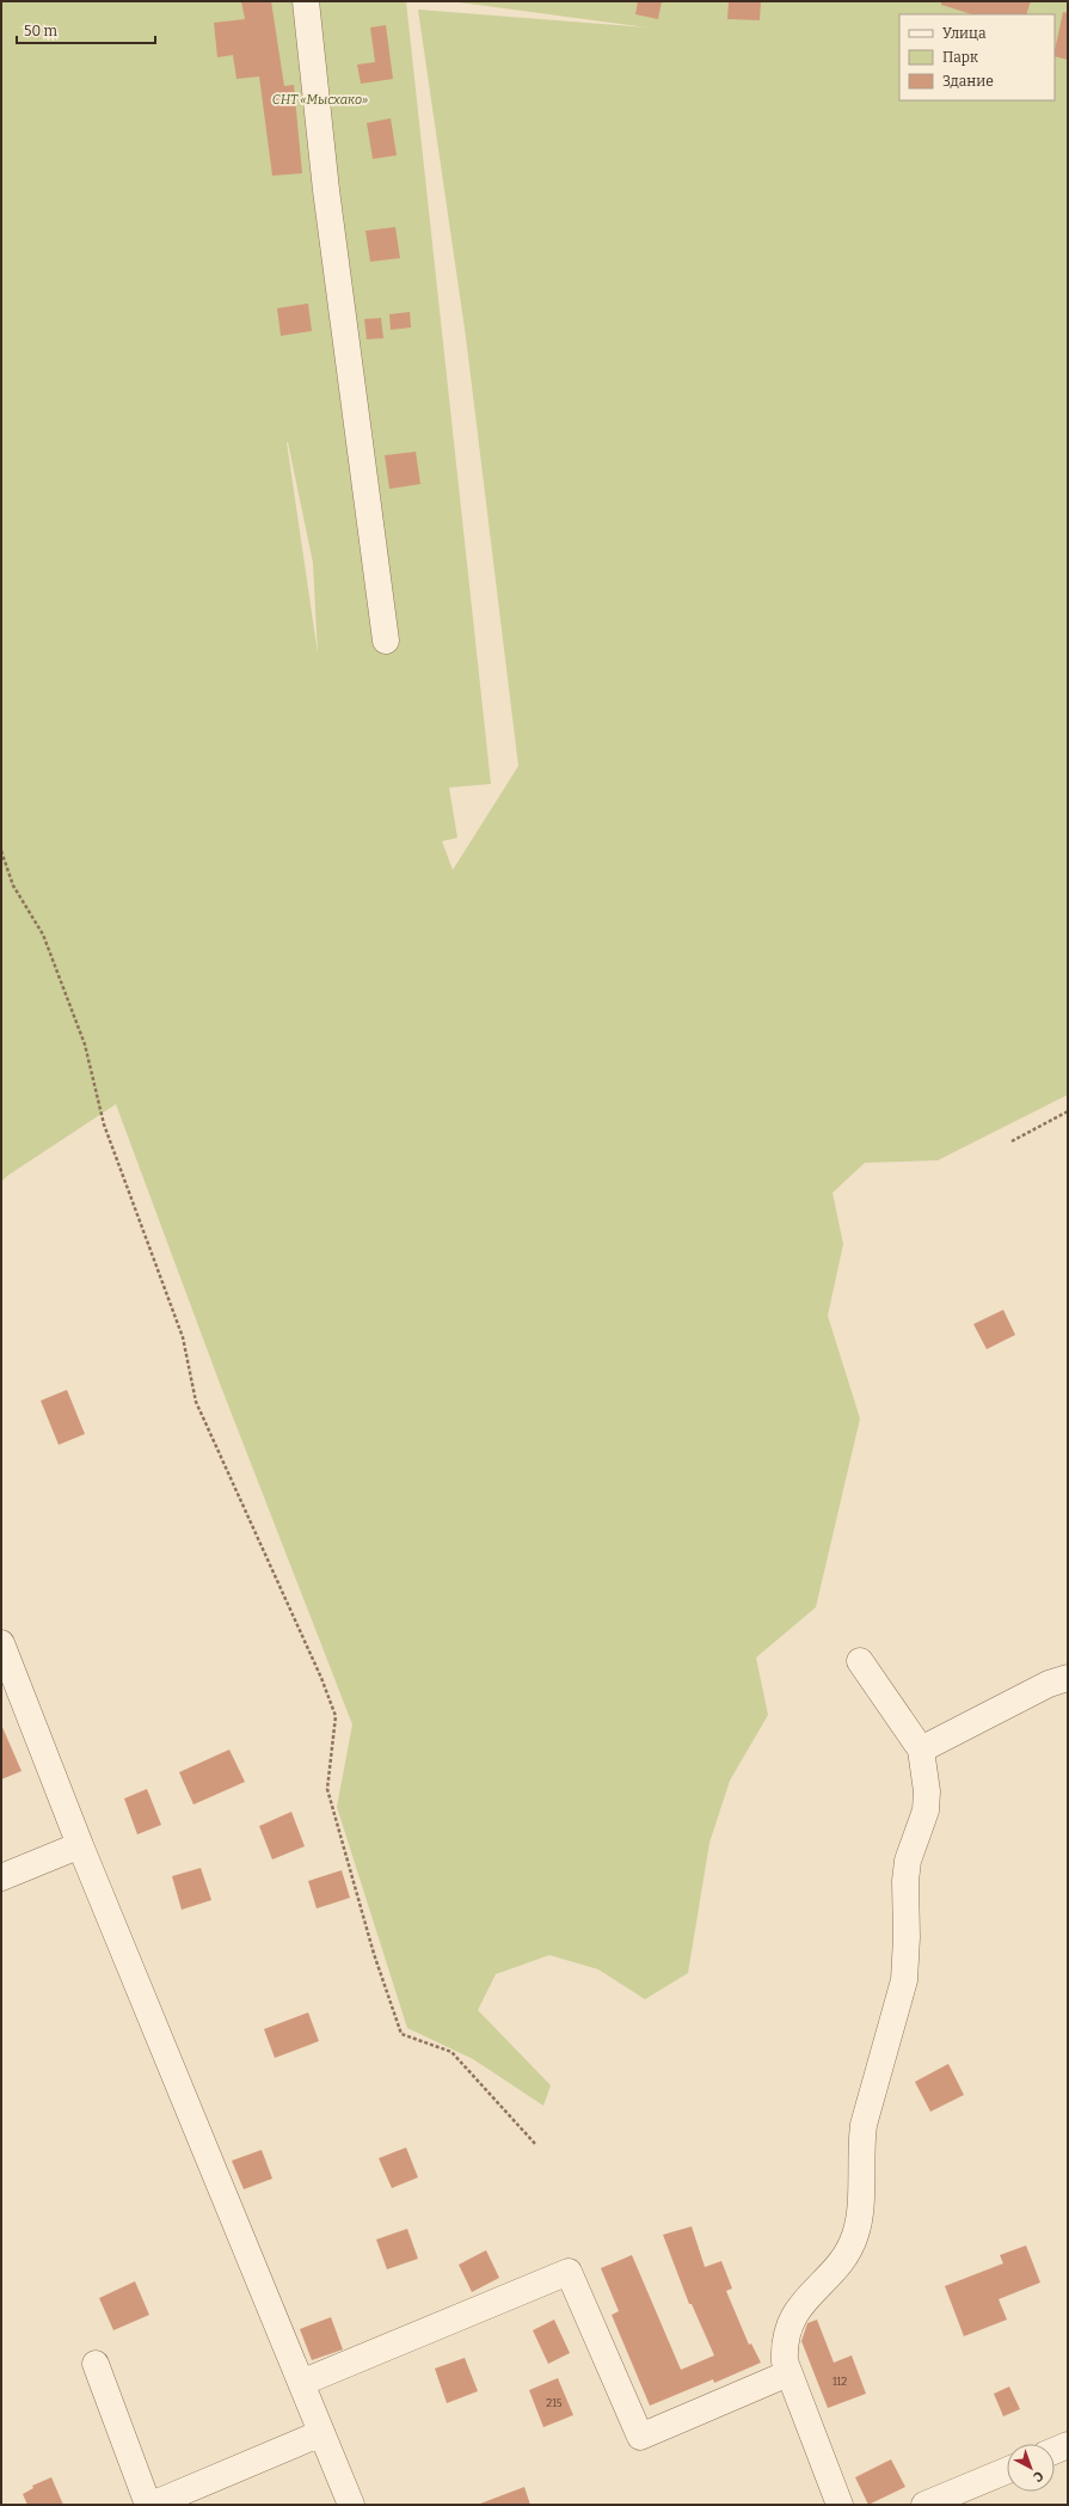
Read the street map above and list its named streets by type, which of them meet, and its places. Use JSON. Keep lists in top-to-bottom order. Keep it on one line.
{"parks":["СНТ «Мысхако»"],"house_numbers":["112","215"],"legend":["Улица","Парк","Здание"],"scale_bar":"50 m","north":"bottom right"}
